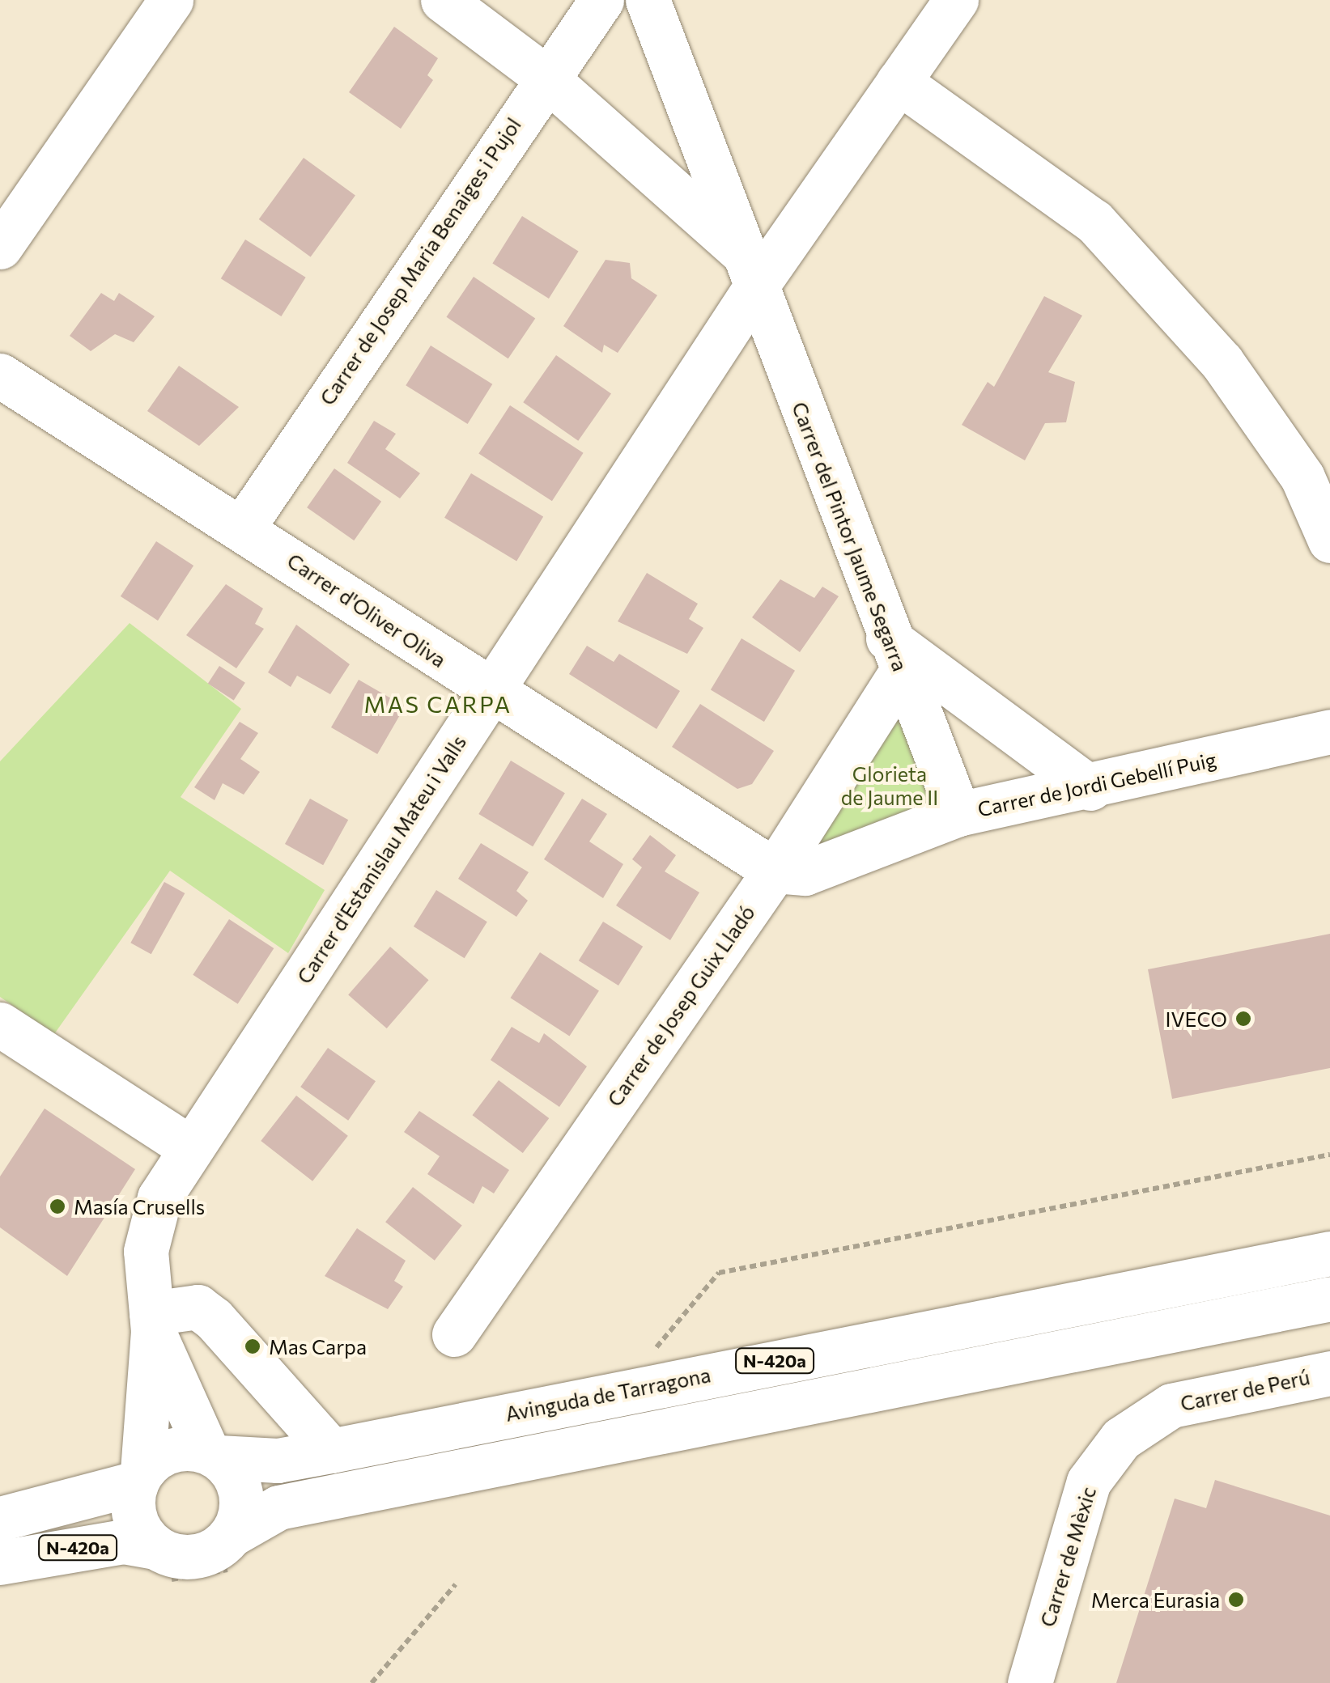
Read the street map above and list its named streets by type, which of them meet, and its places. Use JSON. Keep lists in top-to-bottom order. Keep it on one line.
{"streets":{"street":["Carrer de Josep Maria Benaiges i Pujol","Carrer del Pintor Jaume Segarra","Carrer d'Oliver Oliva","Carrer de Jordi Gebellí Puig","Carrer d'Estanislau Mateu i Valls","Carrer de Josep Guix Lladó","N-420a","Carrer de Perú","Avinguda de Tarragona","Carrer de Mèxic"]},"crossings":[["Carrer de Josep Maria Benaiges i Pujol","Carrer del Pintor Jaume Segarra"],["Carrer de Josep Maria Benaiges i Pujol","Carrer d'Oliver Oliva"],["Carrer del Pintor Jaume Segarra","Carrer de Jordi Gebellí Puig"],["Carrer del Pintor Jaume Segarra","Carrer d'Estanislau Mateu i Valls"],["Carrer del Pintor Jaume Segarra","Carrer de Josep Guix Lladó"],["Carrer d'Oliver Oliva","Carrer de Jordi Gebellí Puig"],["Carrer d'Oliver Oliva","Carrer d'Estanislau Mateu i Valls"],["Carrer d'Oliver Oliva","Carrer de Josep Guix Lladó"],["Carrer de Jordi Gebellí Puig","Carrer de Josep Guix Lladó"],["N-420a","Avinguda de Tarragona"],["Carrer de Perú","Carrer de Mèxic"]],"districts":["MAS CARPA"],"parks":["Glorieta de Jaume II"],"places":["IVECO","Masía Crusells","Mas Carpa","Merca Eurasia"]}
